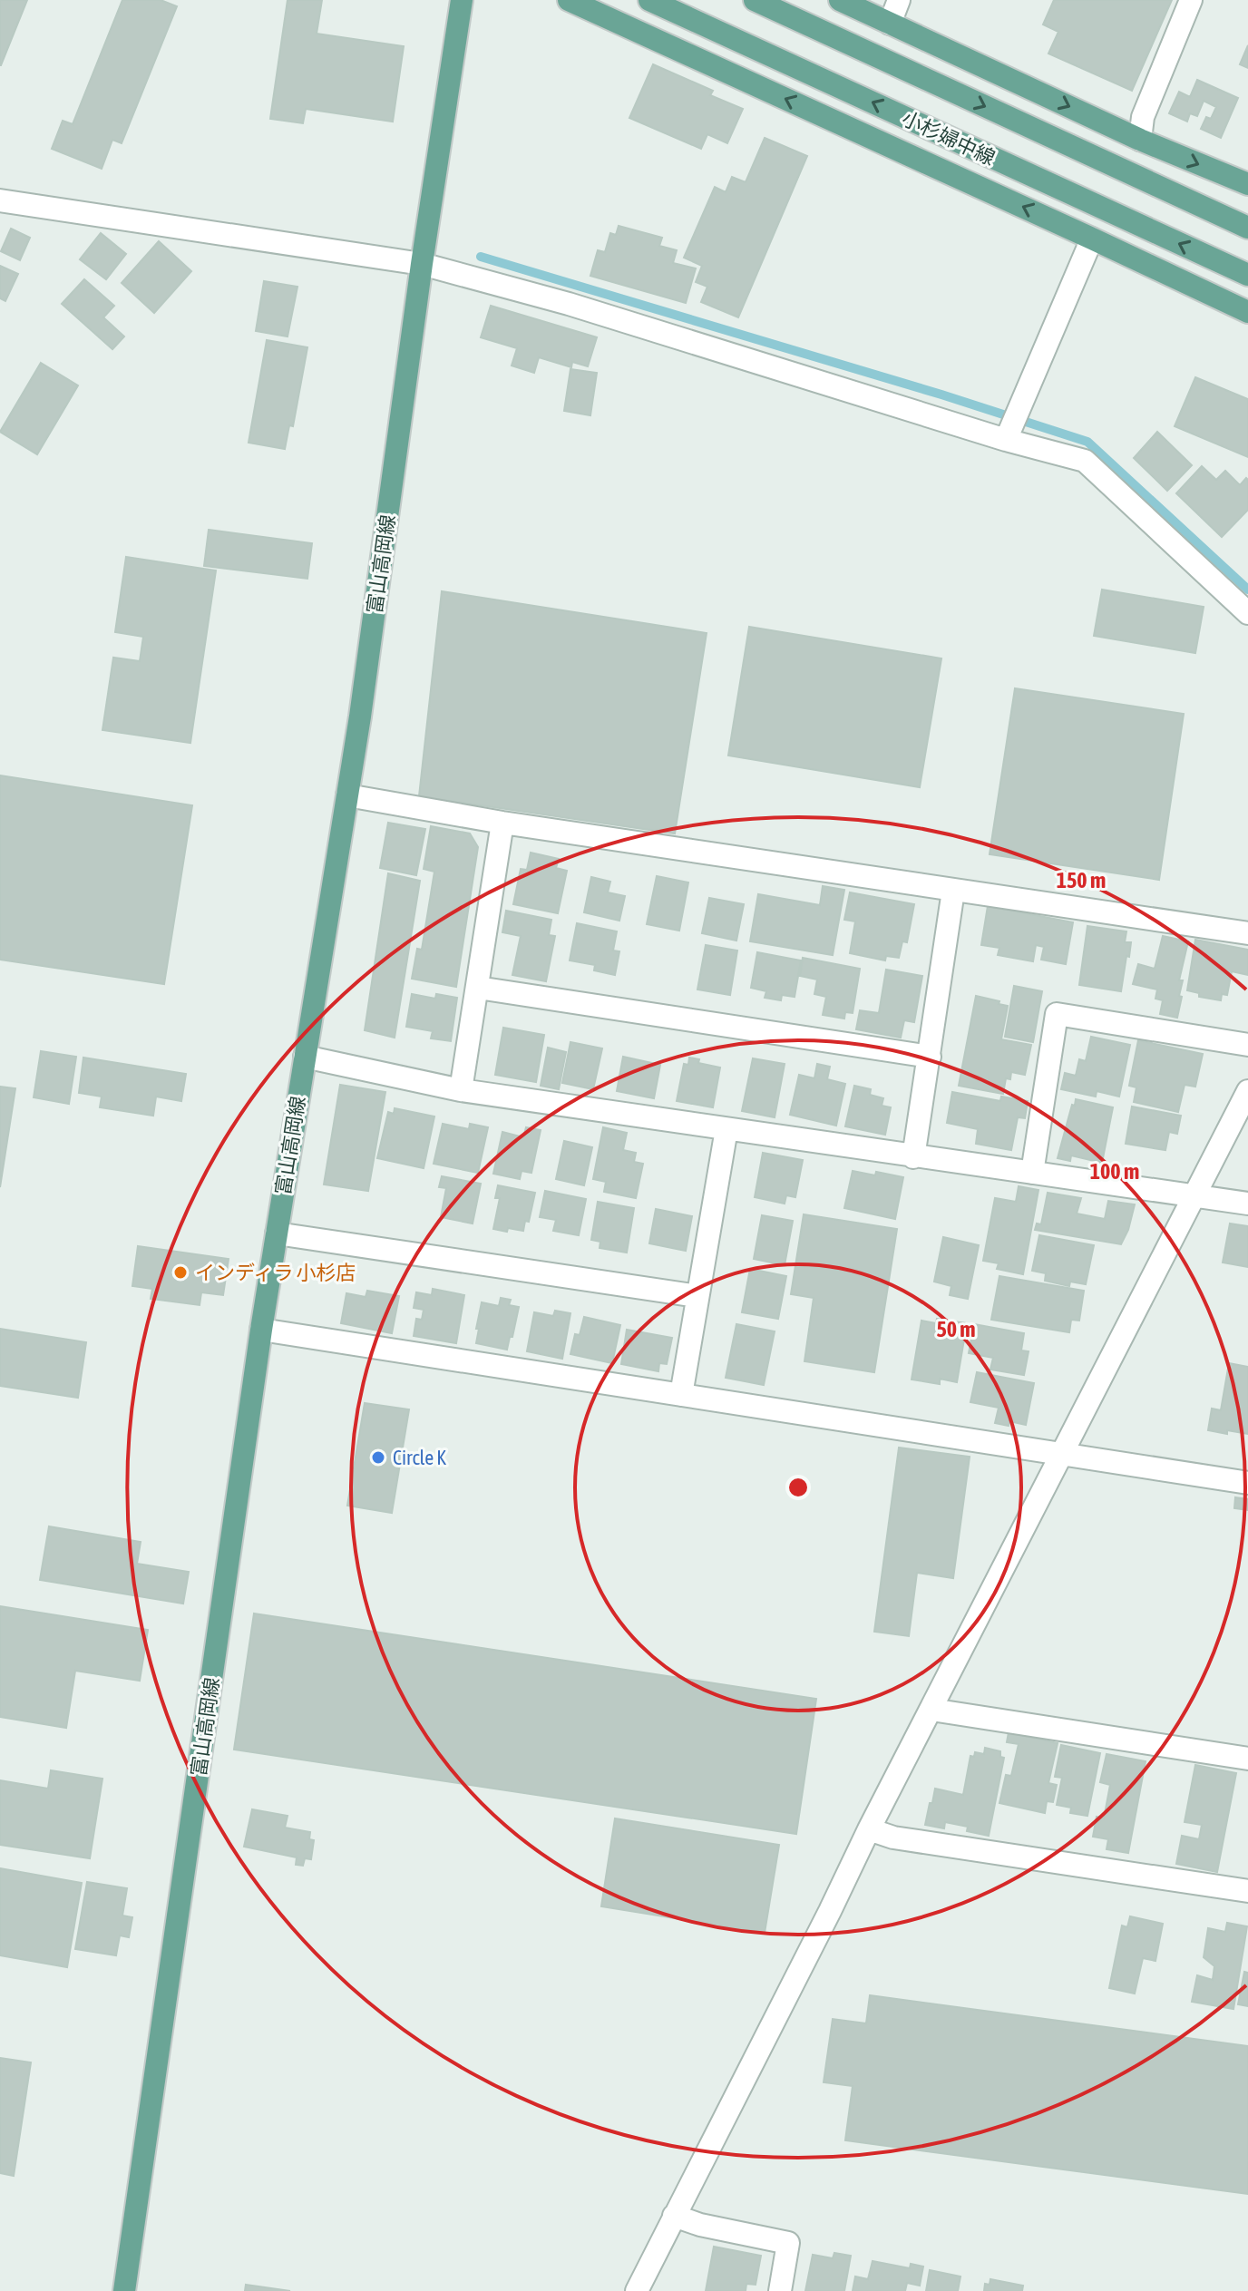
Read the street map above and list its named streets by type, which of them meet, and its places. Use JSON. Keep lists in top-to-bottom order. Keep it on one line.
{"streets":{"main road":["小杉婦中線","富山高岡線"]},"places":["インディラ 小杉店","Circle K"],"rings":["150 m","100 m","50 m"]}
